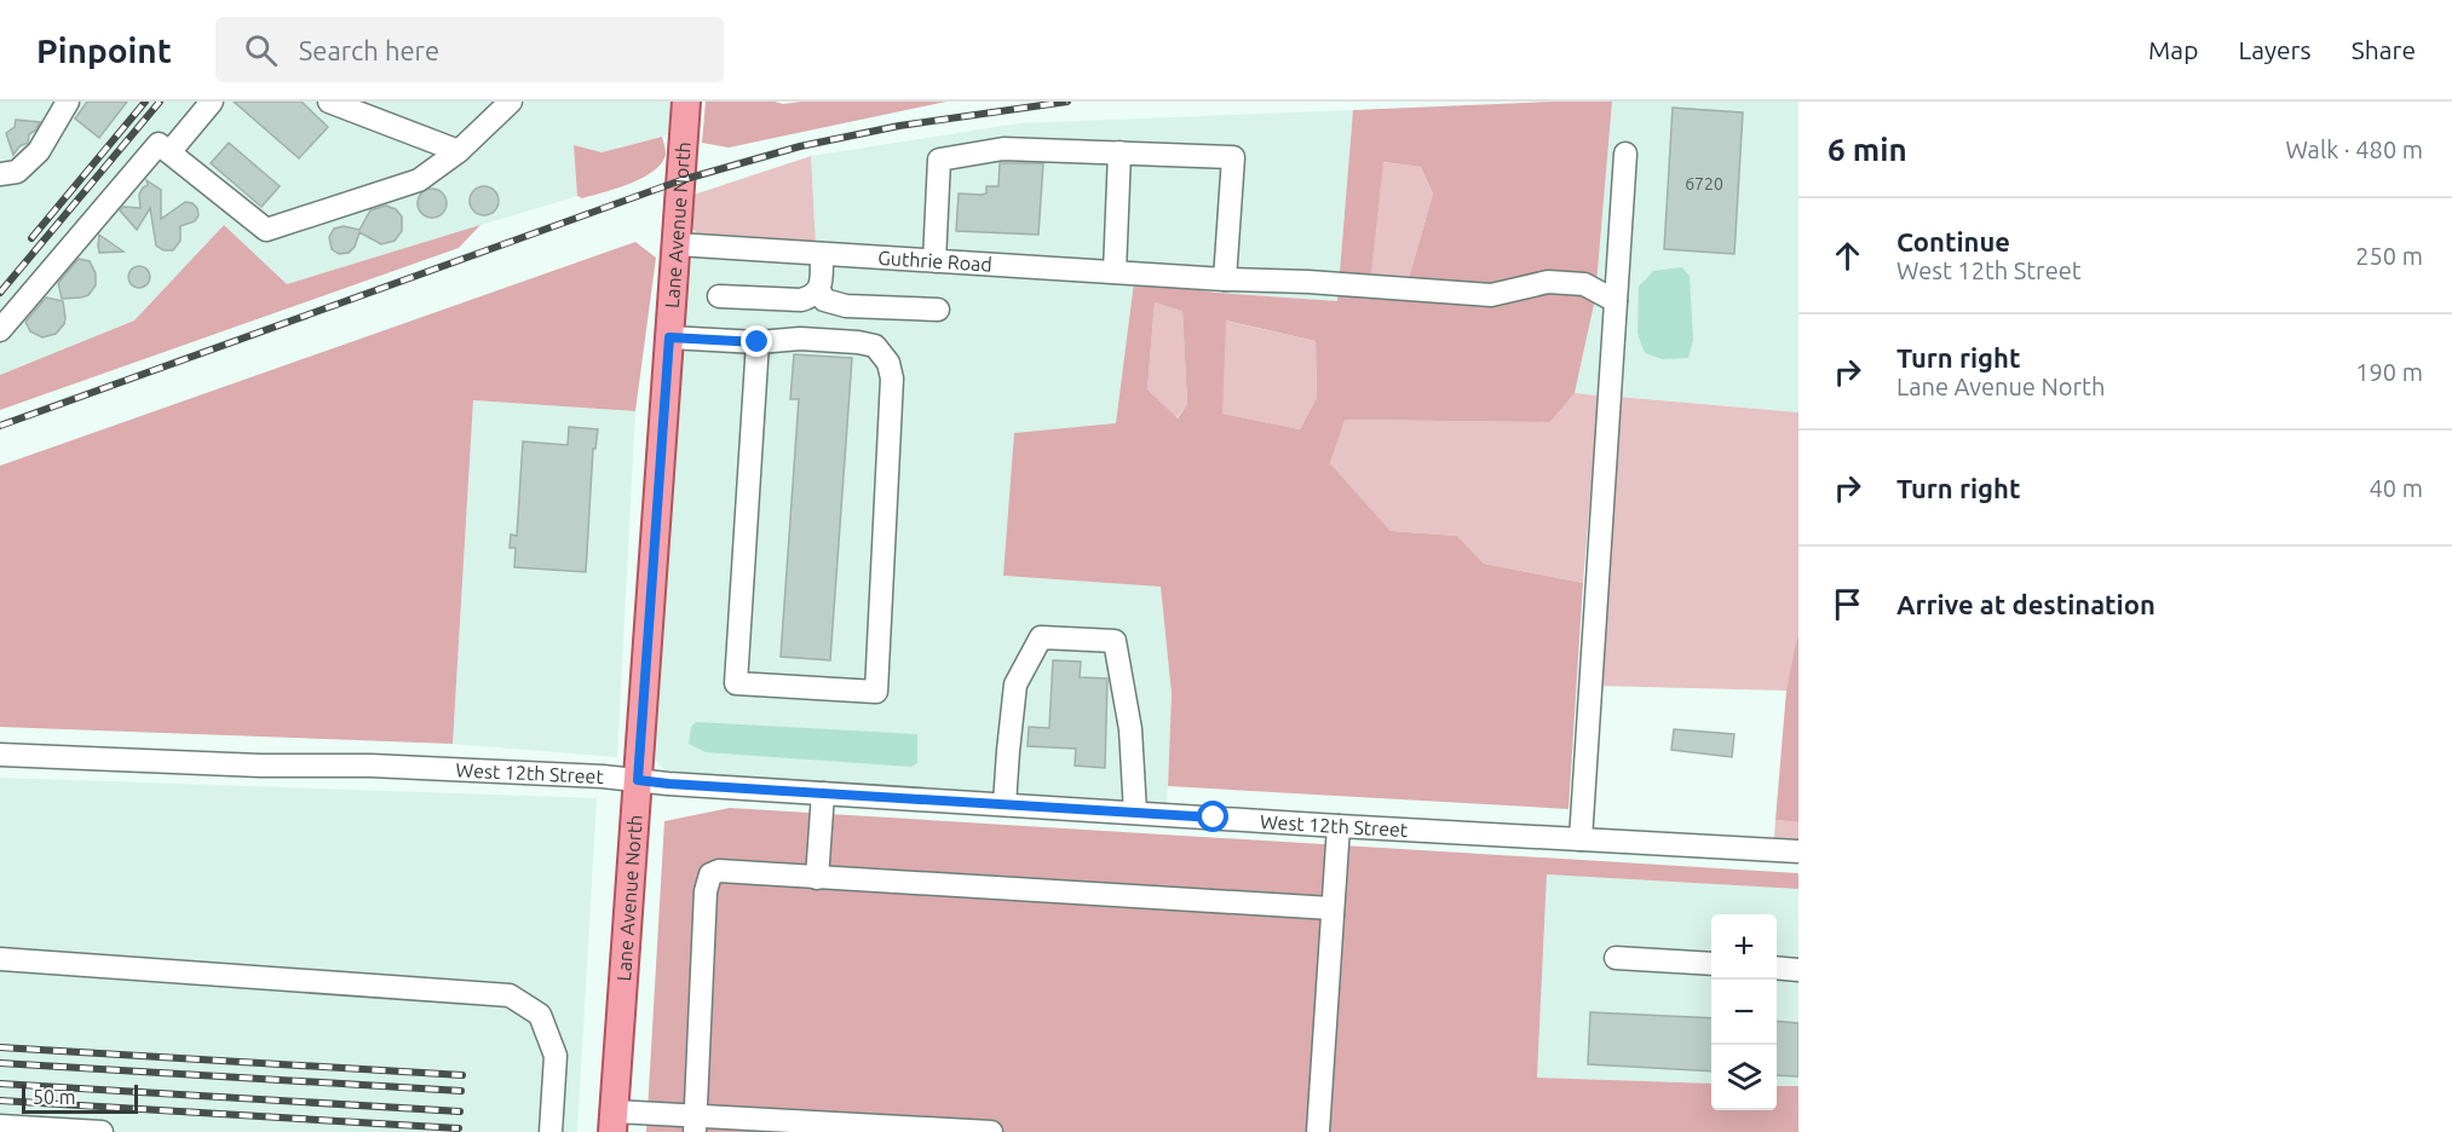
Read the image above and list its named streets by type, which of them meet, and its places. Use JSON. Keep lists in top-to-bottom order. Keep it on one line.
{"streets":{"main road":["Lane Avenue North"],"street":["Guthrie Road","West 12th Street"]},"crossings":[["Lane Avenue North","Guthrie Road"],["Lane Avenue North","West 12th Street"]],"house_numbers":["6720"],"scale_bar":"50 m","page":{"header":"Pinpoint","search":"Search here","nav":["Map","Layers","Share"],"heading":["6 min","Walk · 480 m"],"list":[["Continue","West 12th Street","250 m"],["Turn right","Lane Avenue North","190 m"],["Turn right","40 m"],"Arrive at destination"],"map_buttons":["+","−"],"scale":"50 m"}}
